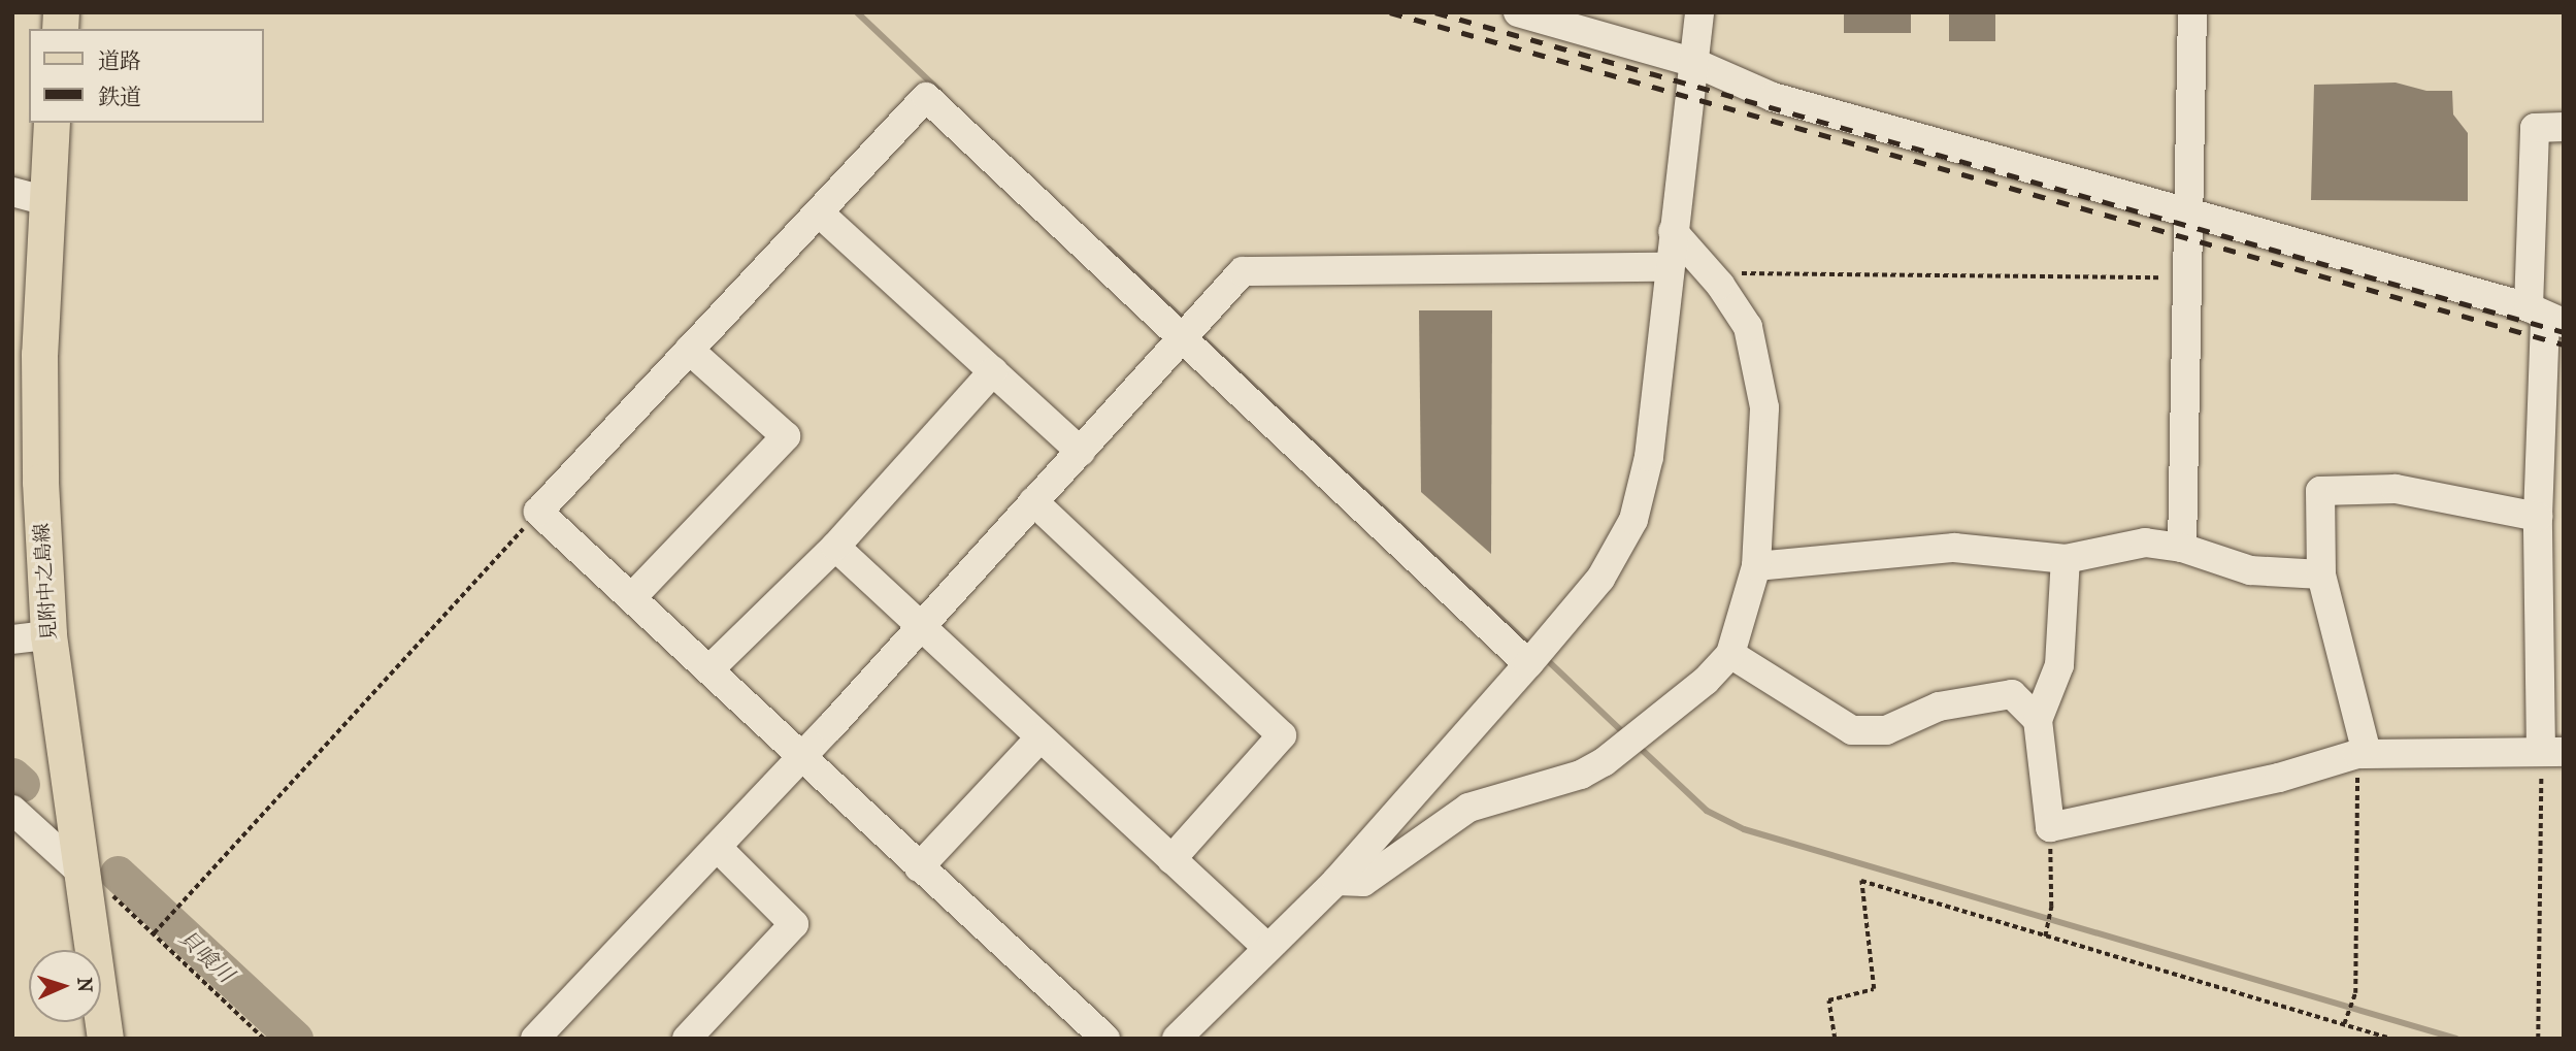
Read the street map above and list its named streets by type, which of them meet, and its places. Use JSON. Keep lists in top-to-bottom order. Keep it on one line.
{"streets":{"main road":["見附中之島線"]},"water":["貝喰川"],"legend":["道路","鉄道"],"north":"right"}
